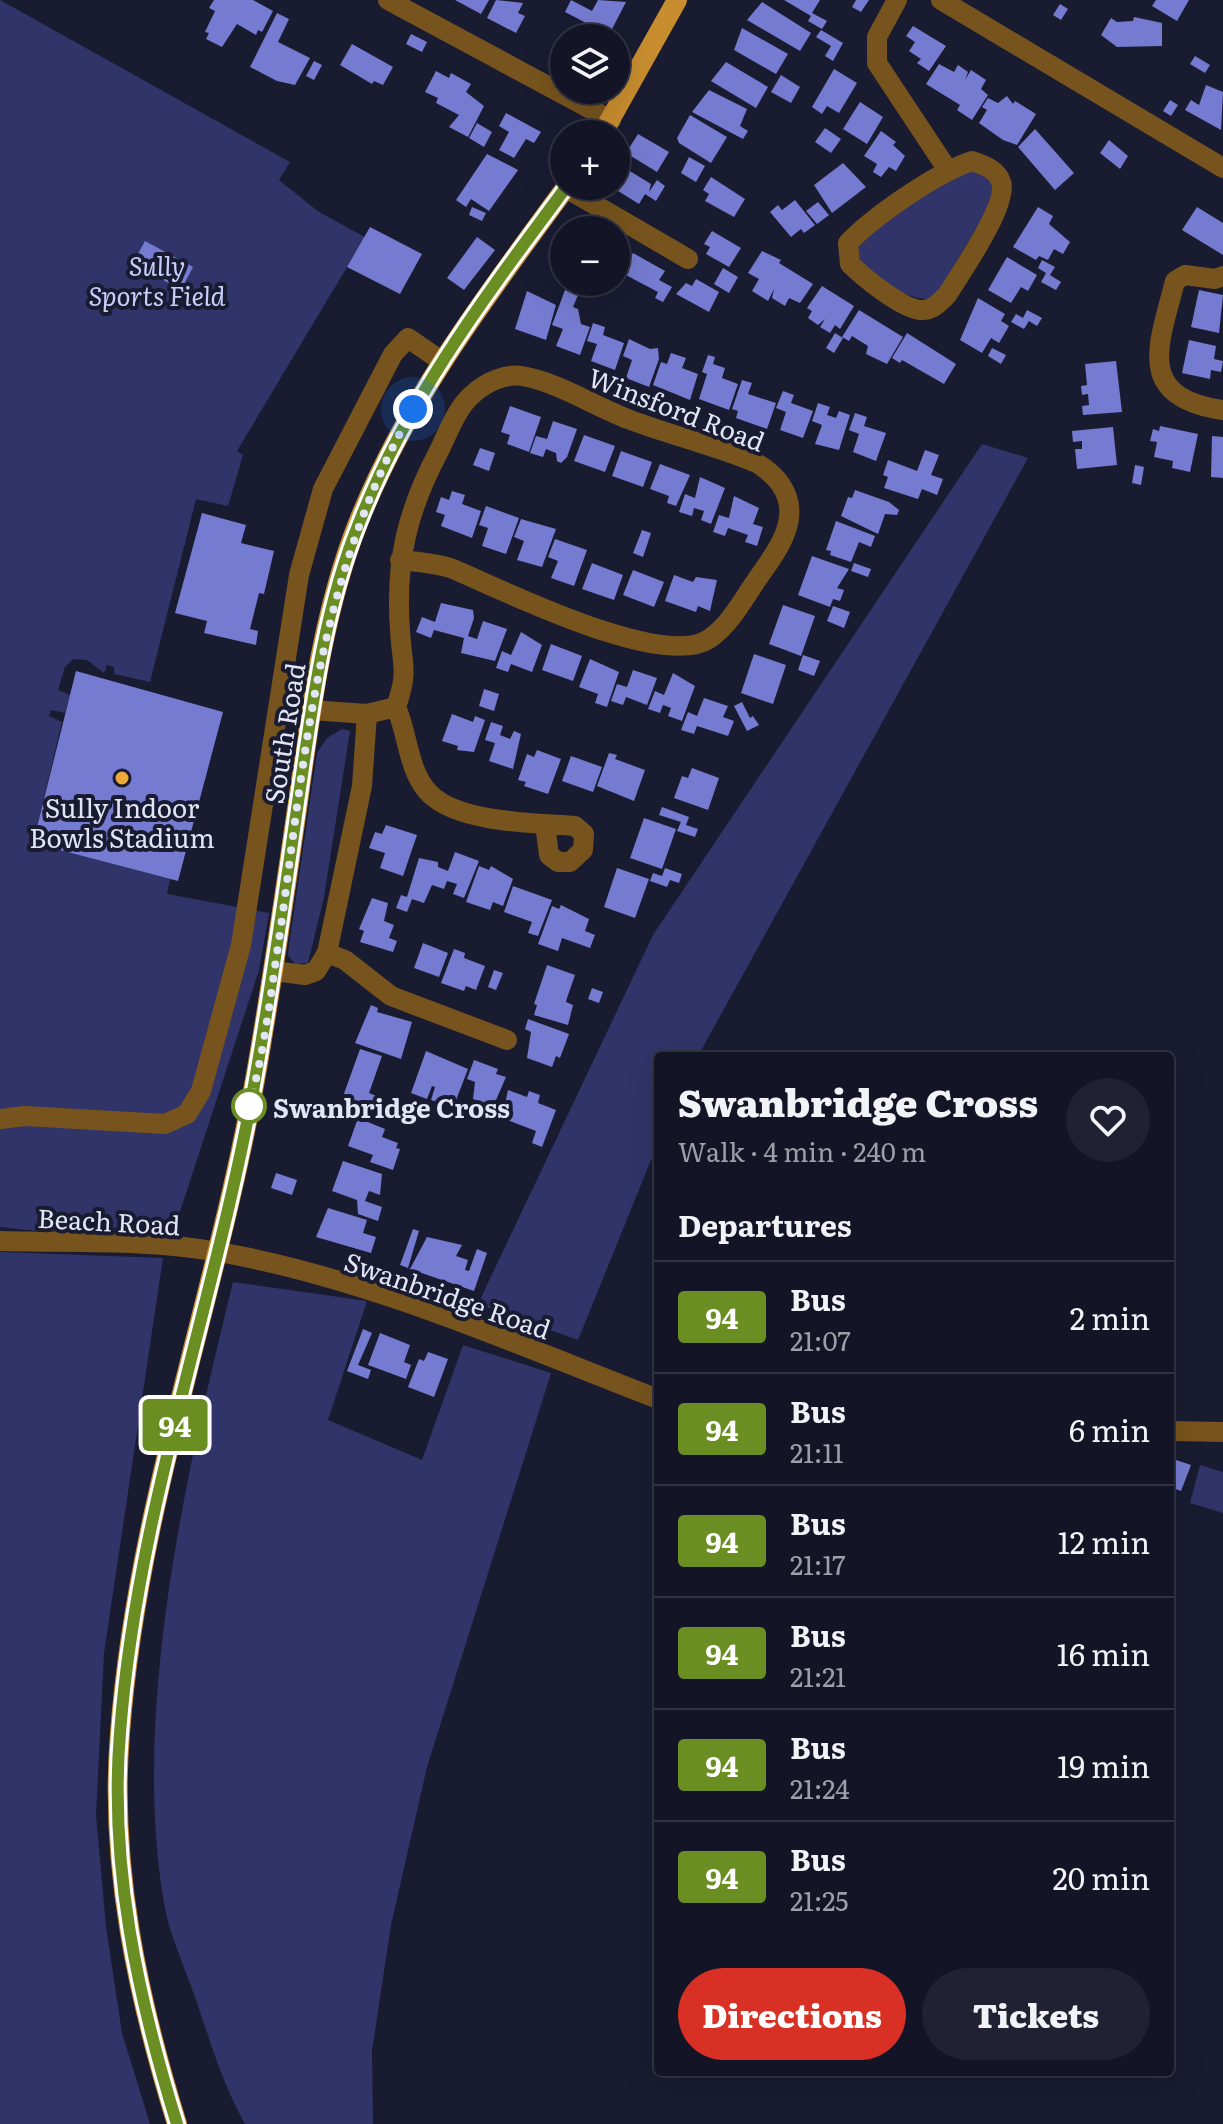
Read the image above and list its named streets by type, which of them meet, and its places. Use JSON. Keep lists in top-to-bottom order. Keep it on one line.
{"streets":{"main road":["South Road"],"street":["Winsford Road","Beach Road","Swanbridge Road"]},"crossings":[["South Road","Beach Road"],["South Road","Swanbridge Road"],["Beach Road","Swanbridge Road"]],"parks":["Sully Sports Field"],"places":["Sully Indoor Bowls Stadium","Swanbridge Cross"],"lines":["bus line 94"],"page":{"on_map":"94","map_buttons":["+","−"],"heading":[["Swanbridge Cross","Walk · 4 min · 240 m"],"Departures"],"list":[{"mark":"94","name":"Bus","note":"21:07","value":"2 min"},{"mark":"94","name":"Bus","note":"21:11","value":"6 min"},{"mark":"94","name":"Bus","note":"21:17","value":"12 min"},{"mark":"94","name":"Bus","note":"21:21","value":"16 min"},{"mark":"94","name":"Bus","note":"21:24","value":"19 min"},{"mark":"94","name":"Bus","note":"21:25","value":"20 min"}],"buttons":["Directions","Tickets"]}}
